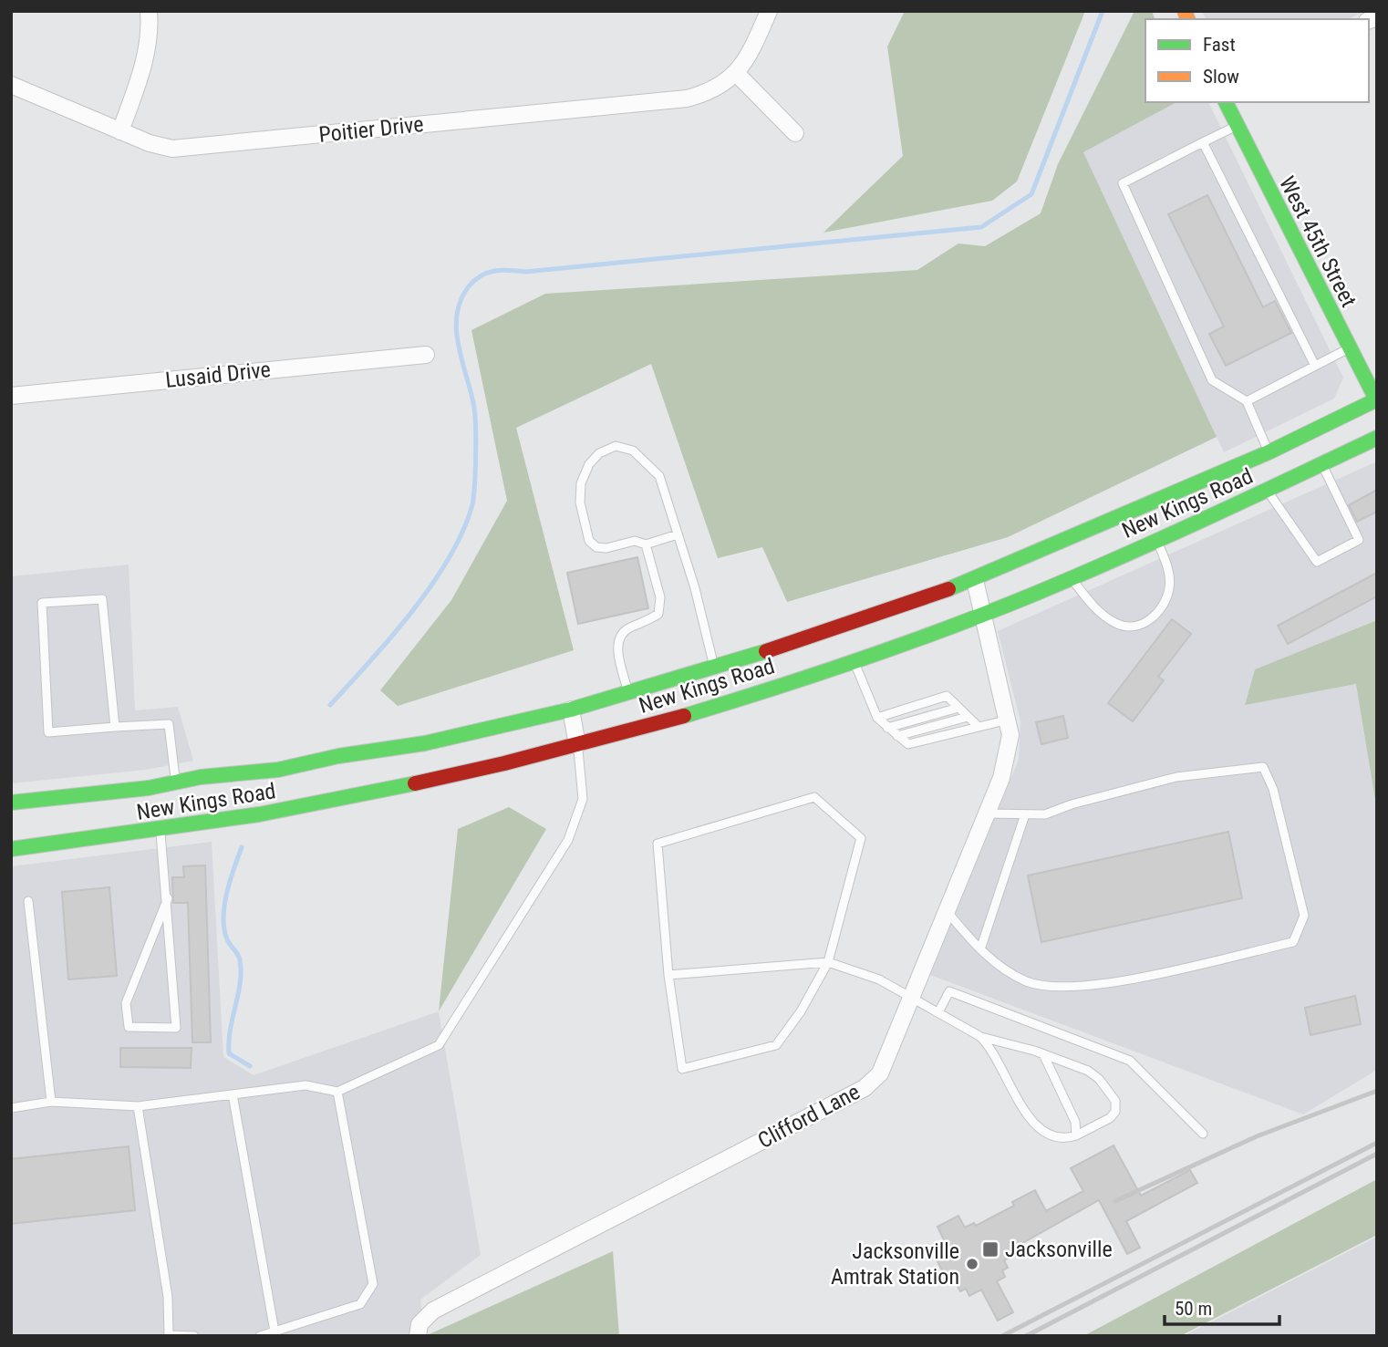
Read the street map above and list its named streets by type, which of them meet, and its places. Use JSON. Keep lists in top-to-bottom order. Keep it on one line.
{"streets":{"main road":["West 45th Street","New Kings Road"],"street":["Poitier Drive","Lusaid Drive","Clifford Lane"]},"crossings":[["West 45th Street","New Kings Road"],["New Kings Road","Clifford Lane"]],"places":{"transit":["Jacksonville"],"other":["Jacksonville Amtrak Station"]},"legend":["Fast","Slow"],"scale_bar":"50 m"}
